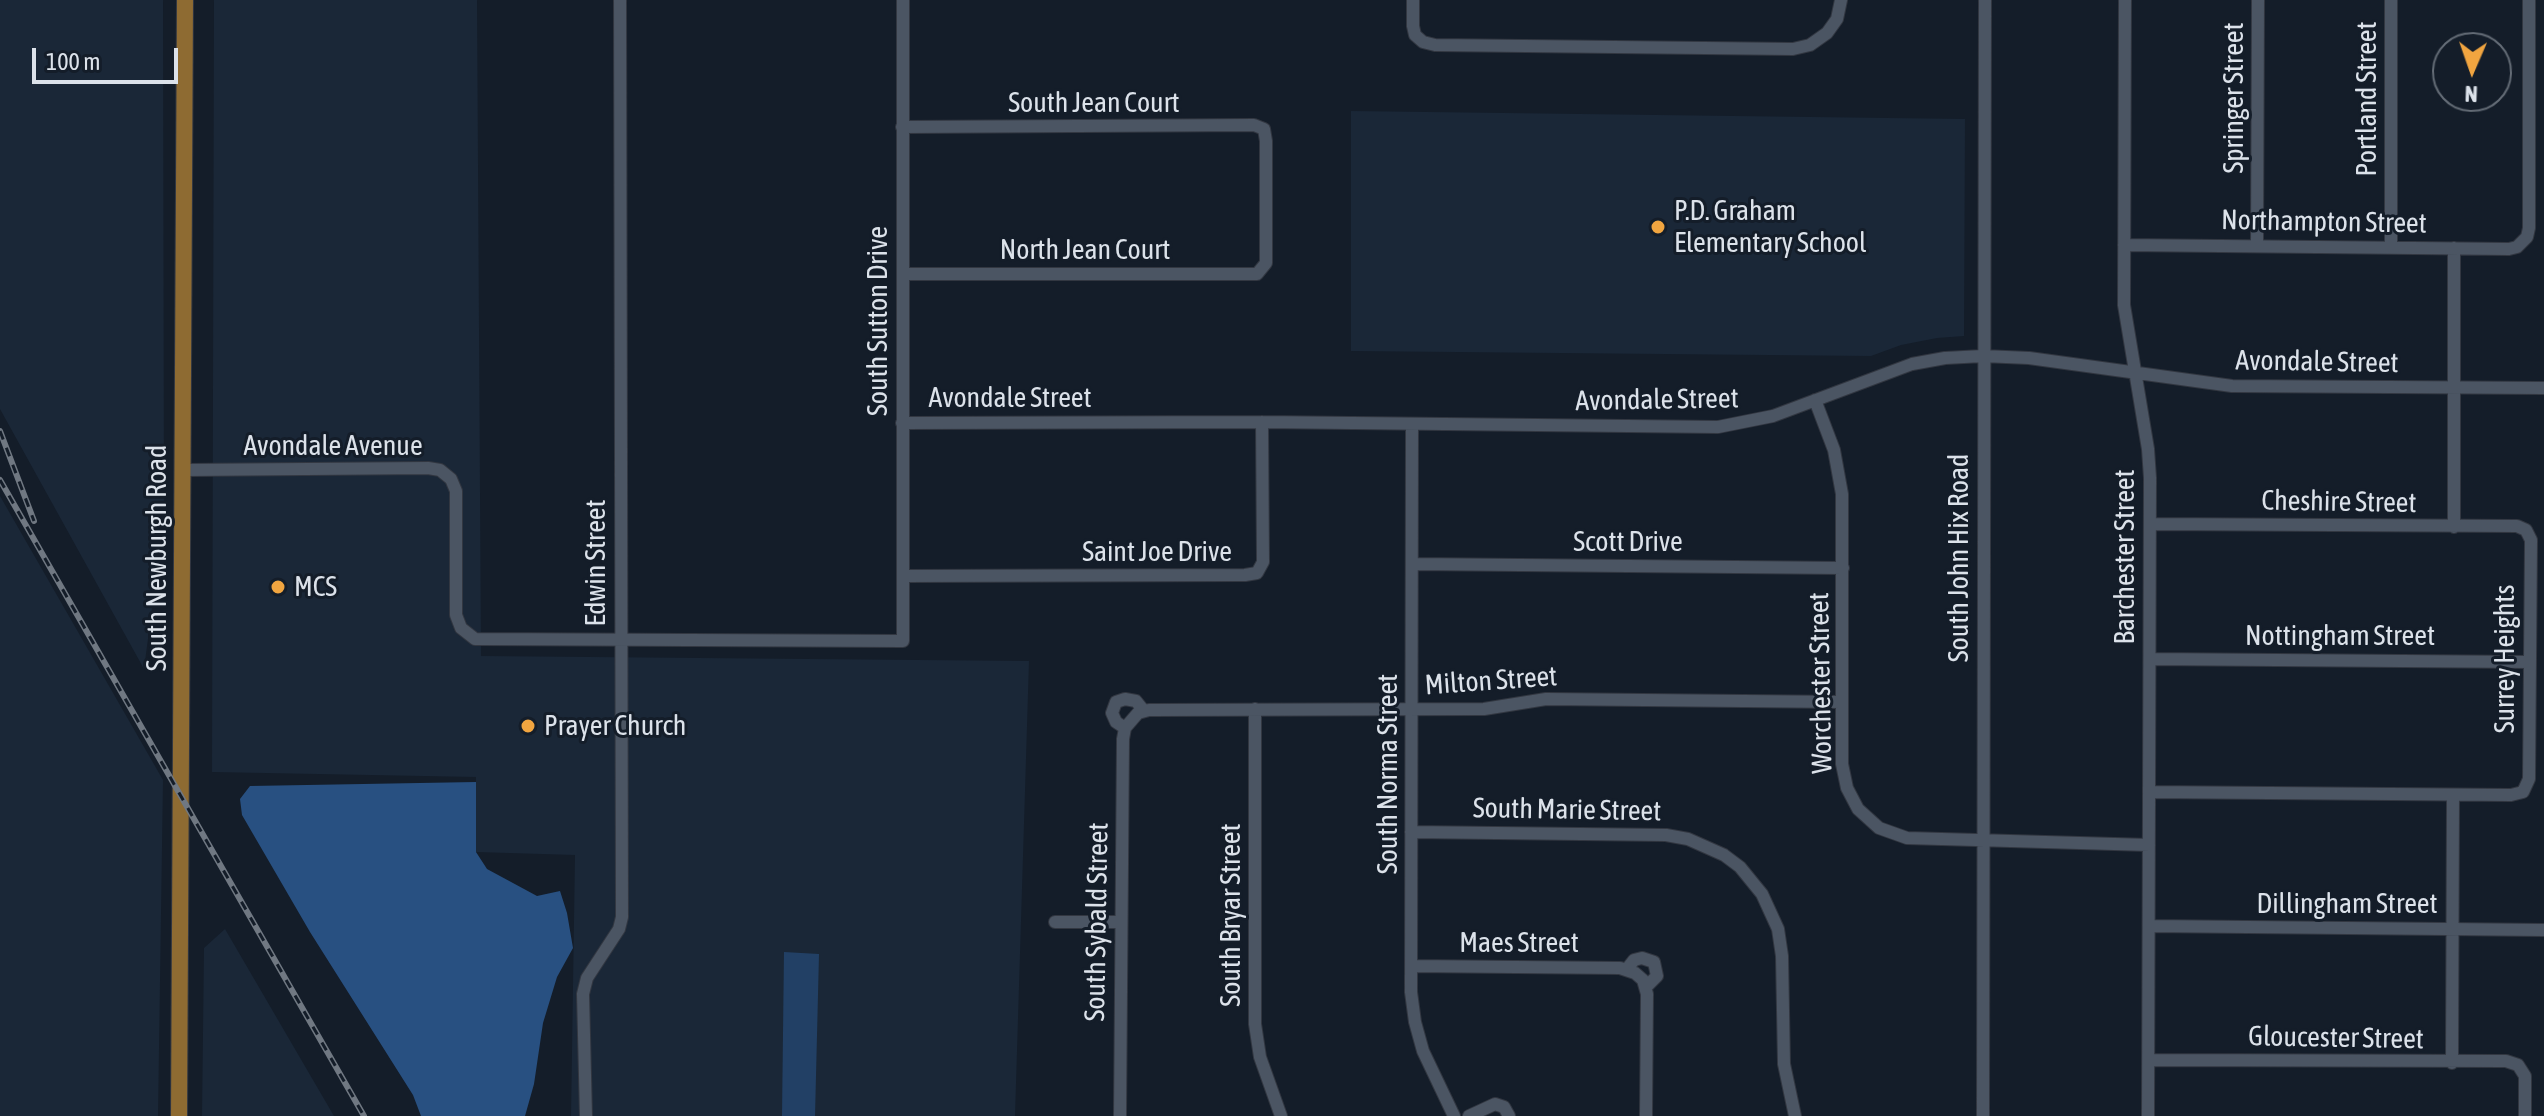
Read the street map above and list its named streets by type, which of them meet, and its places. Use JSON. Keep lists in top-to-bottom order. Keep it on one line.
{"streets":{"main road":["South Newburgh Road"],"street":["Springer Street","Portland Street","South Jean Court","Northampton Street","North Jean Court","South Sutton Drive","Avondale Street","Avondale Avenue","Cheshire Street","Scott Drive","Saint Joe Drive","Barchester Street","South John Hix Road","Edwin Street","Nottingham Street","Surrey Heights","Milton Street","Worchester Street","South Norma Street","South Marie Street","Dillingham Street","South Bryar Street","South Sybald Street","Maes Street","Gloucester Street"]},"crossings":[["Springer Street","Northampton Street"],["Portland Street","Northampton Street"],["South Jean Court","North Jean Court"],["South Jean Court","South Sutton Drive"],["Northampton Street","Barchester Street"],["North Jean Court","South Sutton Drive"],["South Sutton Drive","Avondale Street"],["South Sutton Drive","Avondale Avenue"],["South Sutton Drive","Saint Joe Drive"],["South Sutton Drive","Edwin Street"],["Avondale Street","Saint Joe Drive"],["Avondale Street","Barchester Street"],["Avondale Street","South John Hix Road"],["Avondale Street","Worchester Street"],["Avondale Street","South Norma Street"],["Avondale Avenue","South Newburgh Road"],["Avondale Avenue","Edwin Street"],["Cheshire Street","Barchester Street"],["Cheshire Street","Surrey Heights"],["Scott Drive","Worchester Street"],["Scott Drive","South Norma Street"],["Barchester Street","Nottingham Street"],["Barchester Street","Worchester Street"],["Barchester Street","Dillingham Street"],["Barchester Street","Gloucester Street"],["South John Hix Road","Worchester Street"],["Nottingham Street","Surrey Heights"],["Milton Street","Worchester Street"],["Milton Street","South Norma Street"],["Milton Street","South Bryar Street"],["Milton Street","South Sybald Street"],["South Norma Street","South Marie Street"],["South Norma Street","Maes Street"]],"places":["P.D. Graham Elementary School","MCS","Prayer Church"],"scale_bar":"100 m","north":"bottom"}
